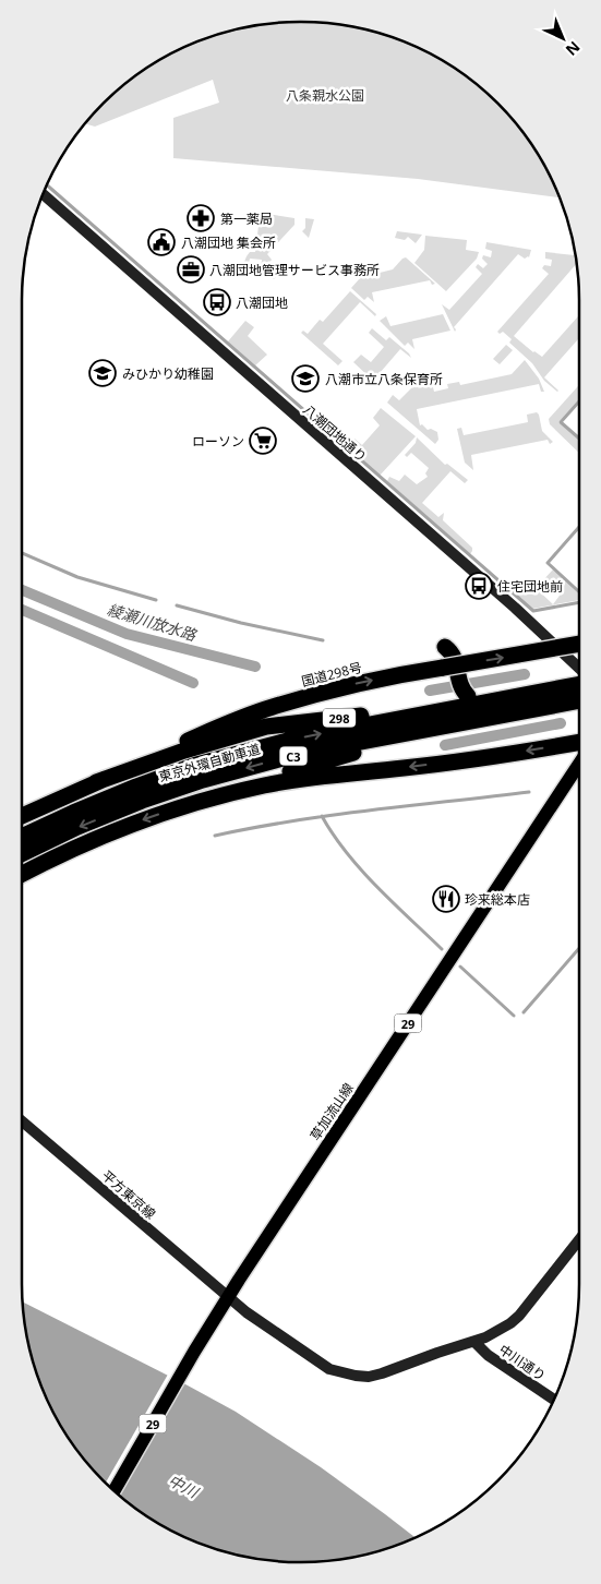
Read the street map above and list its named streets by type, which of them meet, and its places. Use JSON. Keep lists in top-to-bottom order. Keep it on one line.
{"streets":{"highway":["国道298号","298","C3","東京外環自動車道"],"main road":["29","草加流山線"],"street":["八潮団地通り","平方東京線","中川通り"]},"crossings":[["草加流山線","平方東京線"],["平方東京線","中川通り"]],"water":["綾瀬川放水路","中川"],"parks":["八条親水公園"],"places":{"pharmacy":["第一薬局"],"public building":["八潮団地 集会所"],"office":["八潮団地管理サービス事務所"],"bus stop":["八潮団地","住宅団地前"],"school or university":["みひかり幼稚園","八潮市立八条保育所"],"supermarket":["ローソン"],"restaurant":["珍来総本店"]},"north":"bottom right"}
